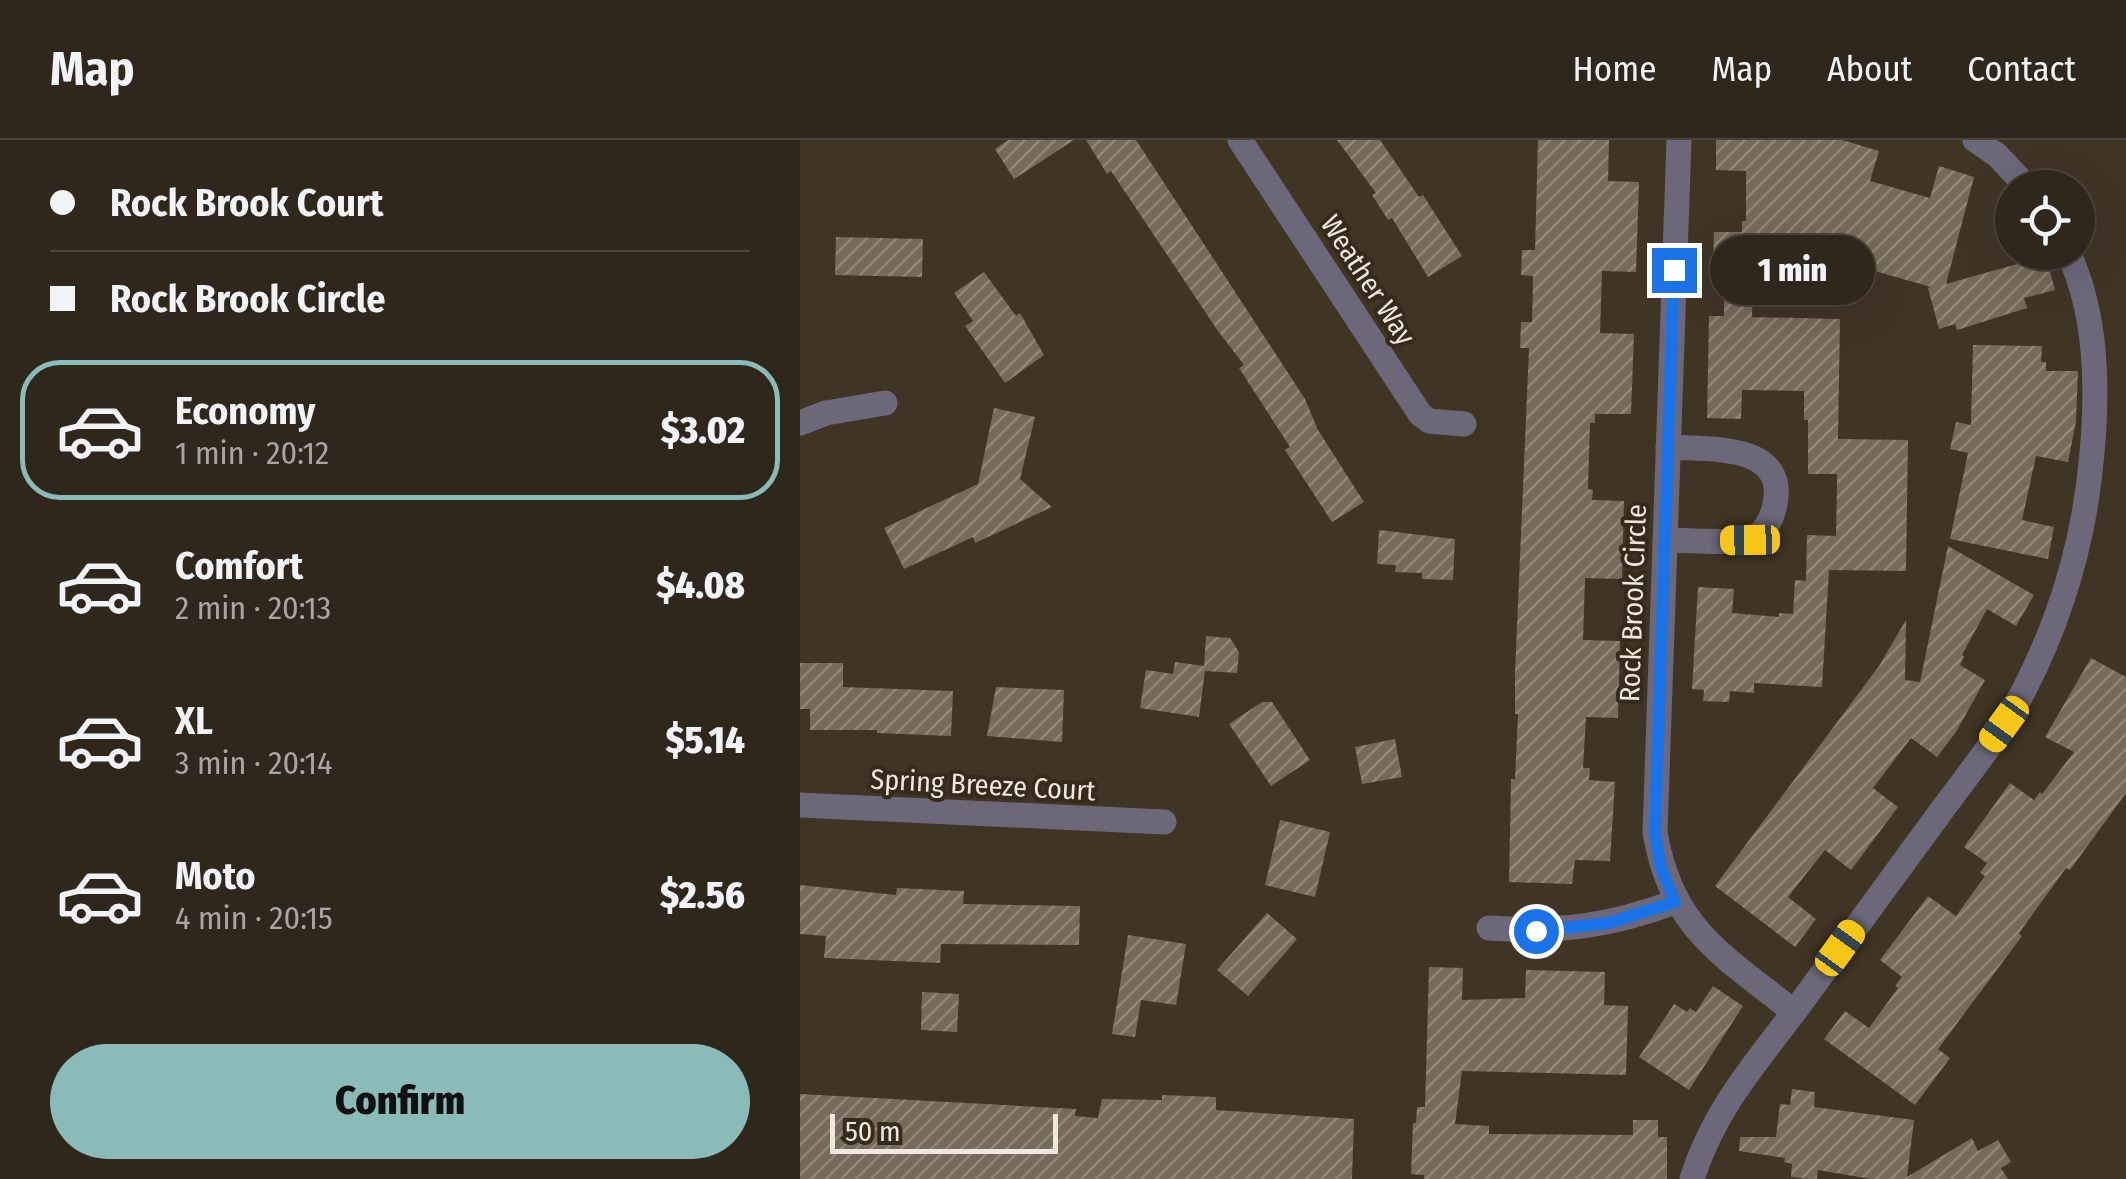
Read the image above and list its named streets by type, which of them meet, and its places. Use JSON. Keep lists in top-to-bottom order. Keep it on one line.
{"streets":{"street":["Weather Way","Rock Brook Circle","Spring Breeze Court"]},"scale_bar":"50 m","page":{"header":"Map","nav":["Home","Map","About","Contact"],"banner":["Rock Brook Court","Rock Brook Circle"],"bubble":"1 min","list":[{"name":"Economy","note":"1 min · 20:12","value":"$3.02"},{"name":"Comfort","note":"2 min · 20:13","value":"$4.08"},{"name":"XL","note":"3 min · 20:14","value":"$5.14"},{"name":"Moto","note":"4 min · 20:15","value":"$2.56"}],"buttons":"Confirm","scale":"50 m"}}
